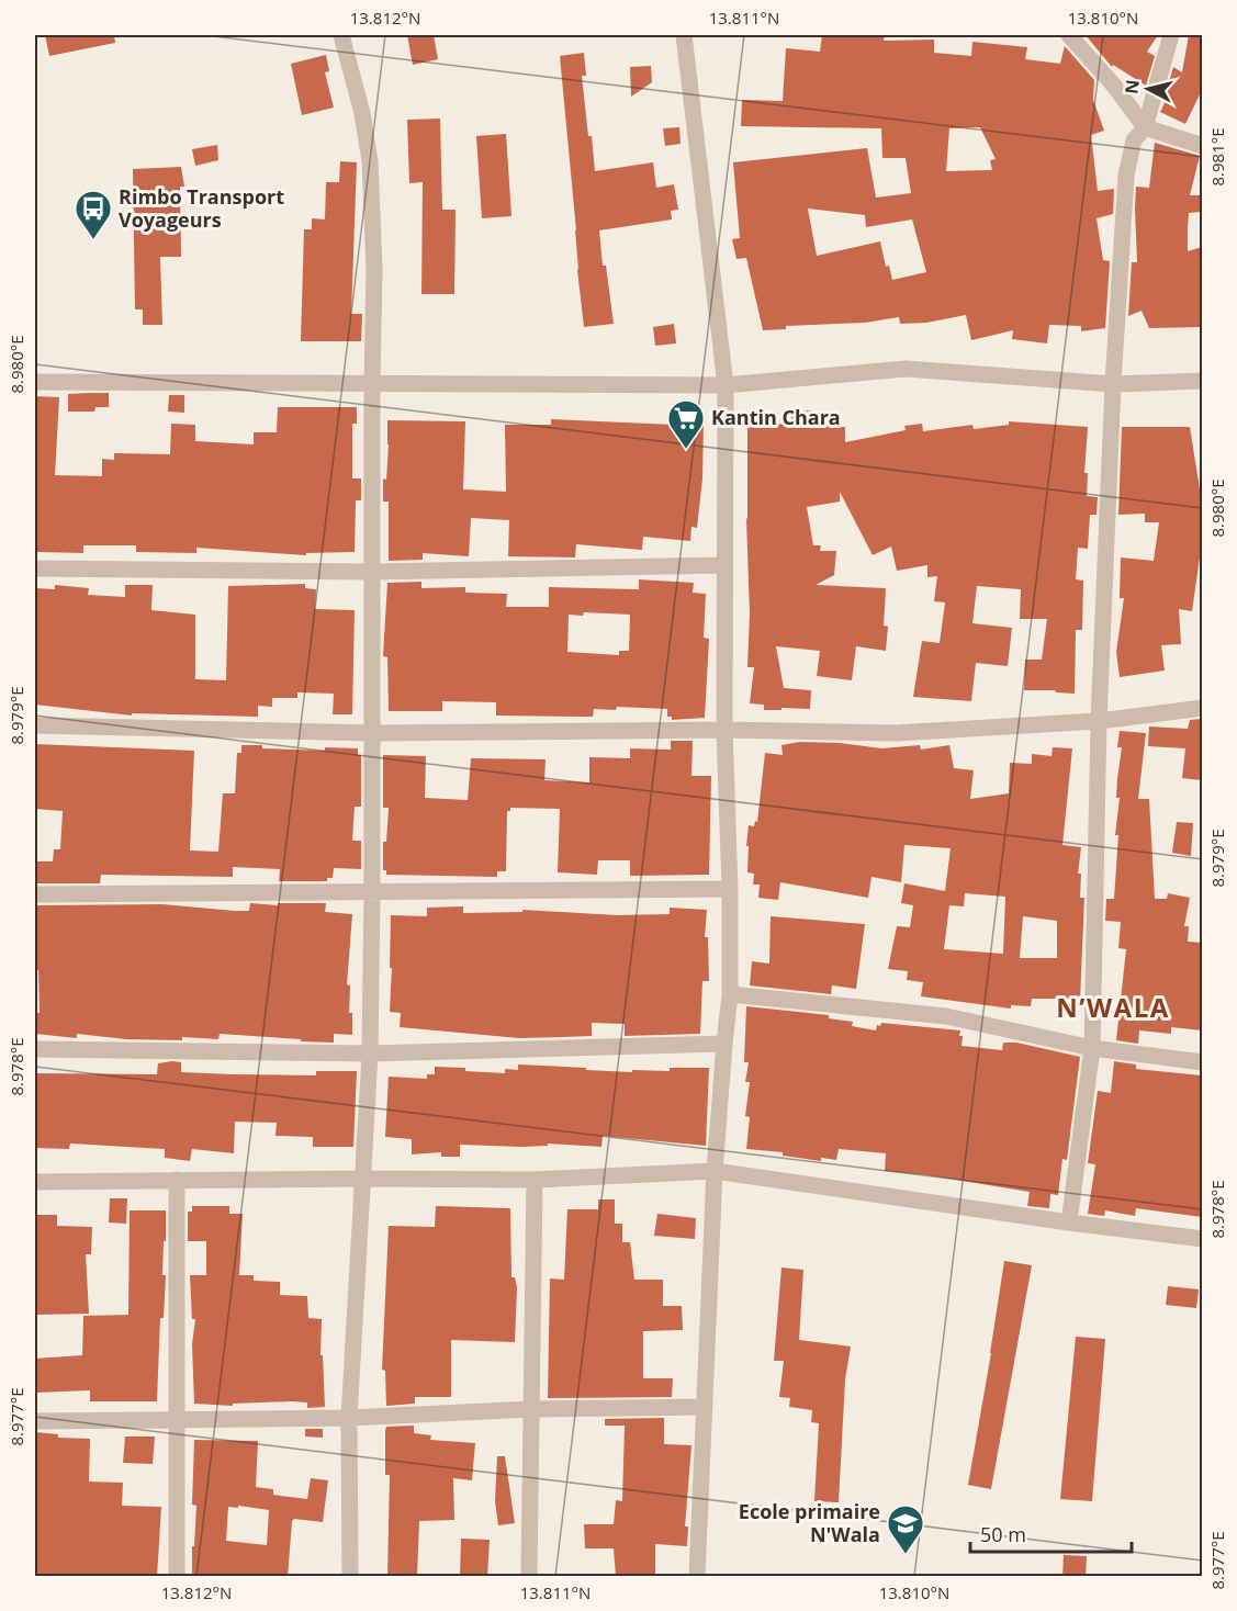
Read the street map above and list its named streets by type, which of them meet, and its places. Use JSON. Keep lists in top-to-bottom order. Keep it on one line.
{"districts":["N’WALA"],"places":{"bus stop":["Rimbo Transport Voyageurs"],"supermarket":["Kantin Chara"],"school or university":["Ecole primaire N'Wala"]},"scale_bar":"50 m","north":"left","coordinates":["13.812°N","13.811°N","13.810°N","8.981°E","8.980°E","8.979°E","8.978°E","8.977°E"]}
